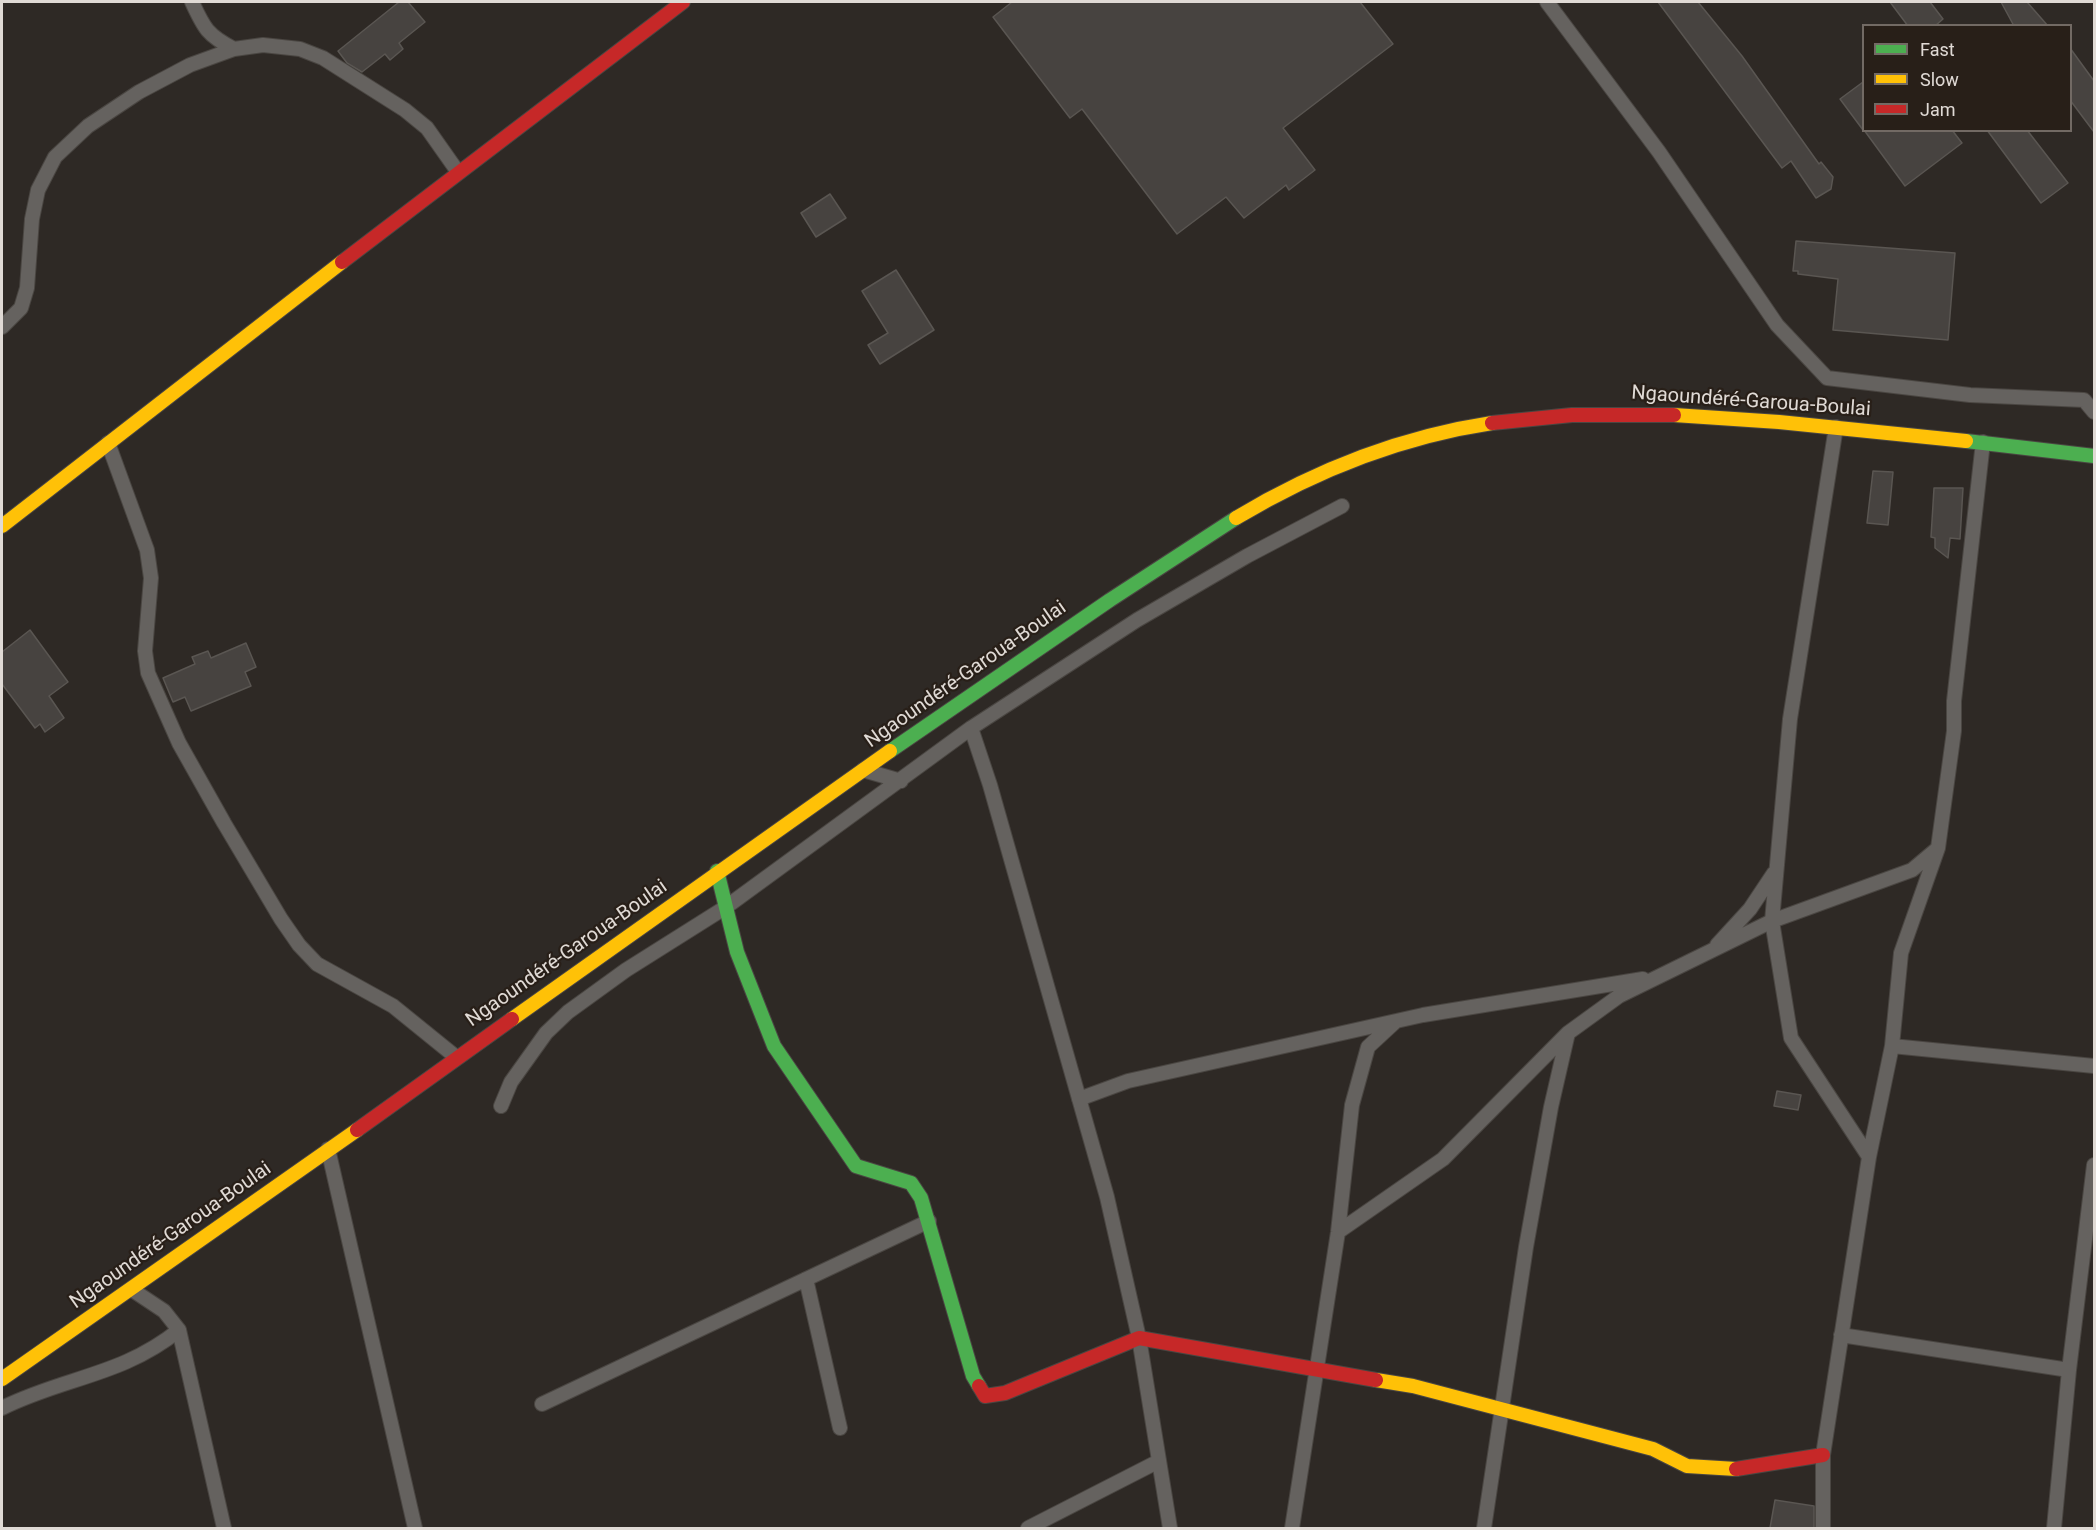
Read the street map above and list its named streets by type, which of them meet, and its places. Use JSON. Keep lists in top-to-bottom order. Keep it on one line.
{"streets":{"main road":["Ngaoundéré-Garoua-Boulai"]},"legend":["Fast","Slow","Jam"]}
